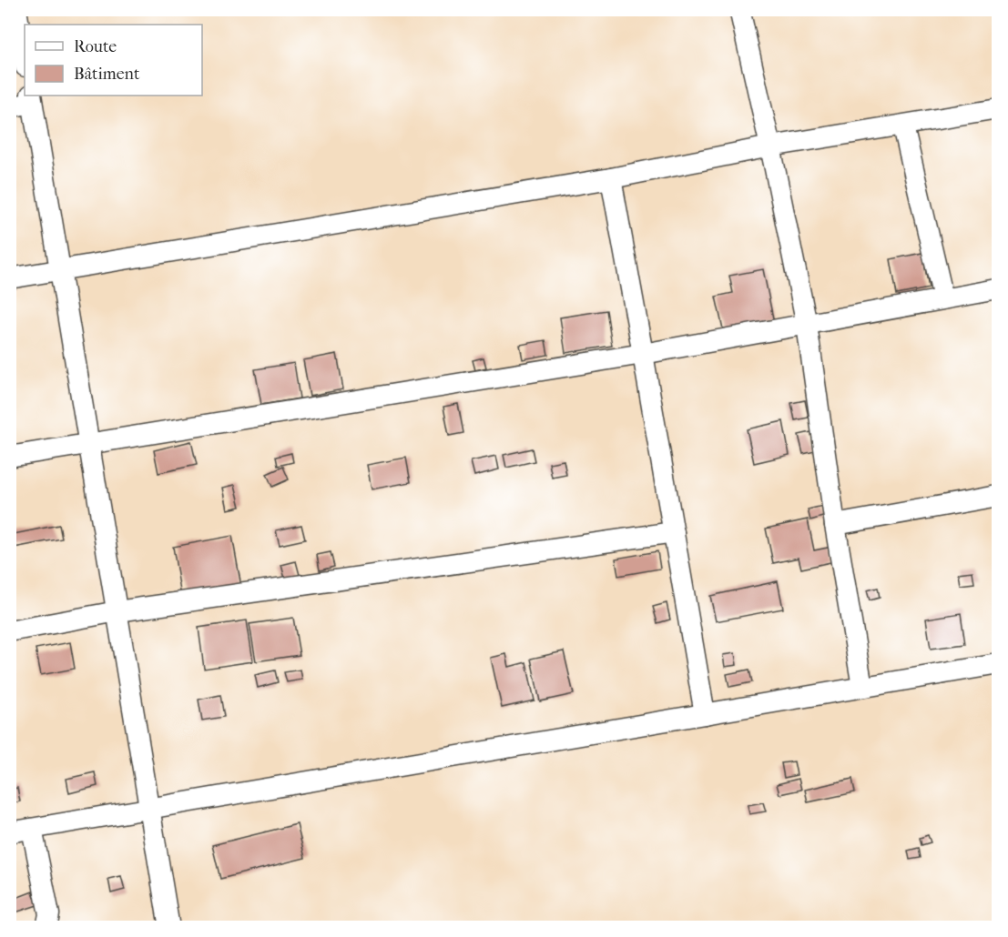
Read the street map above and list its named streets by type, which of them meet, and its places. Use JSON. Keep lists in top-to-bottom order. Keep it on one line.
{"legend":["Route","Bâtiment"]}
